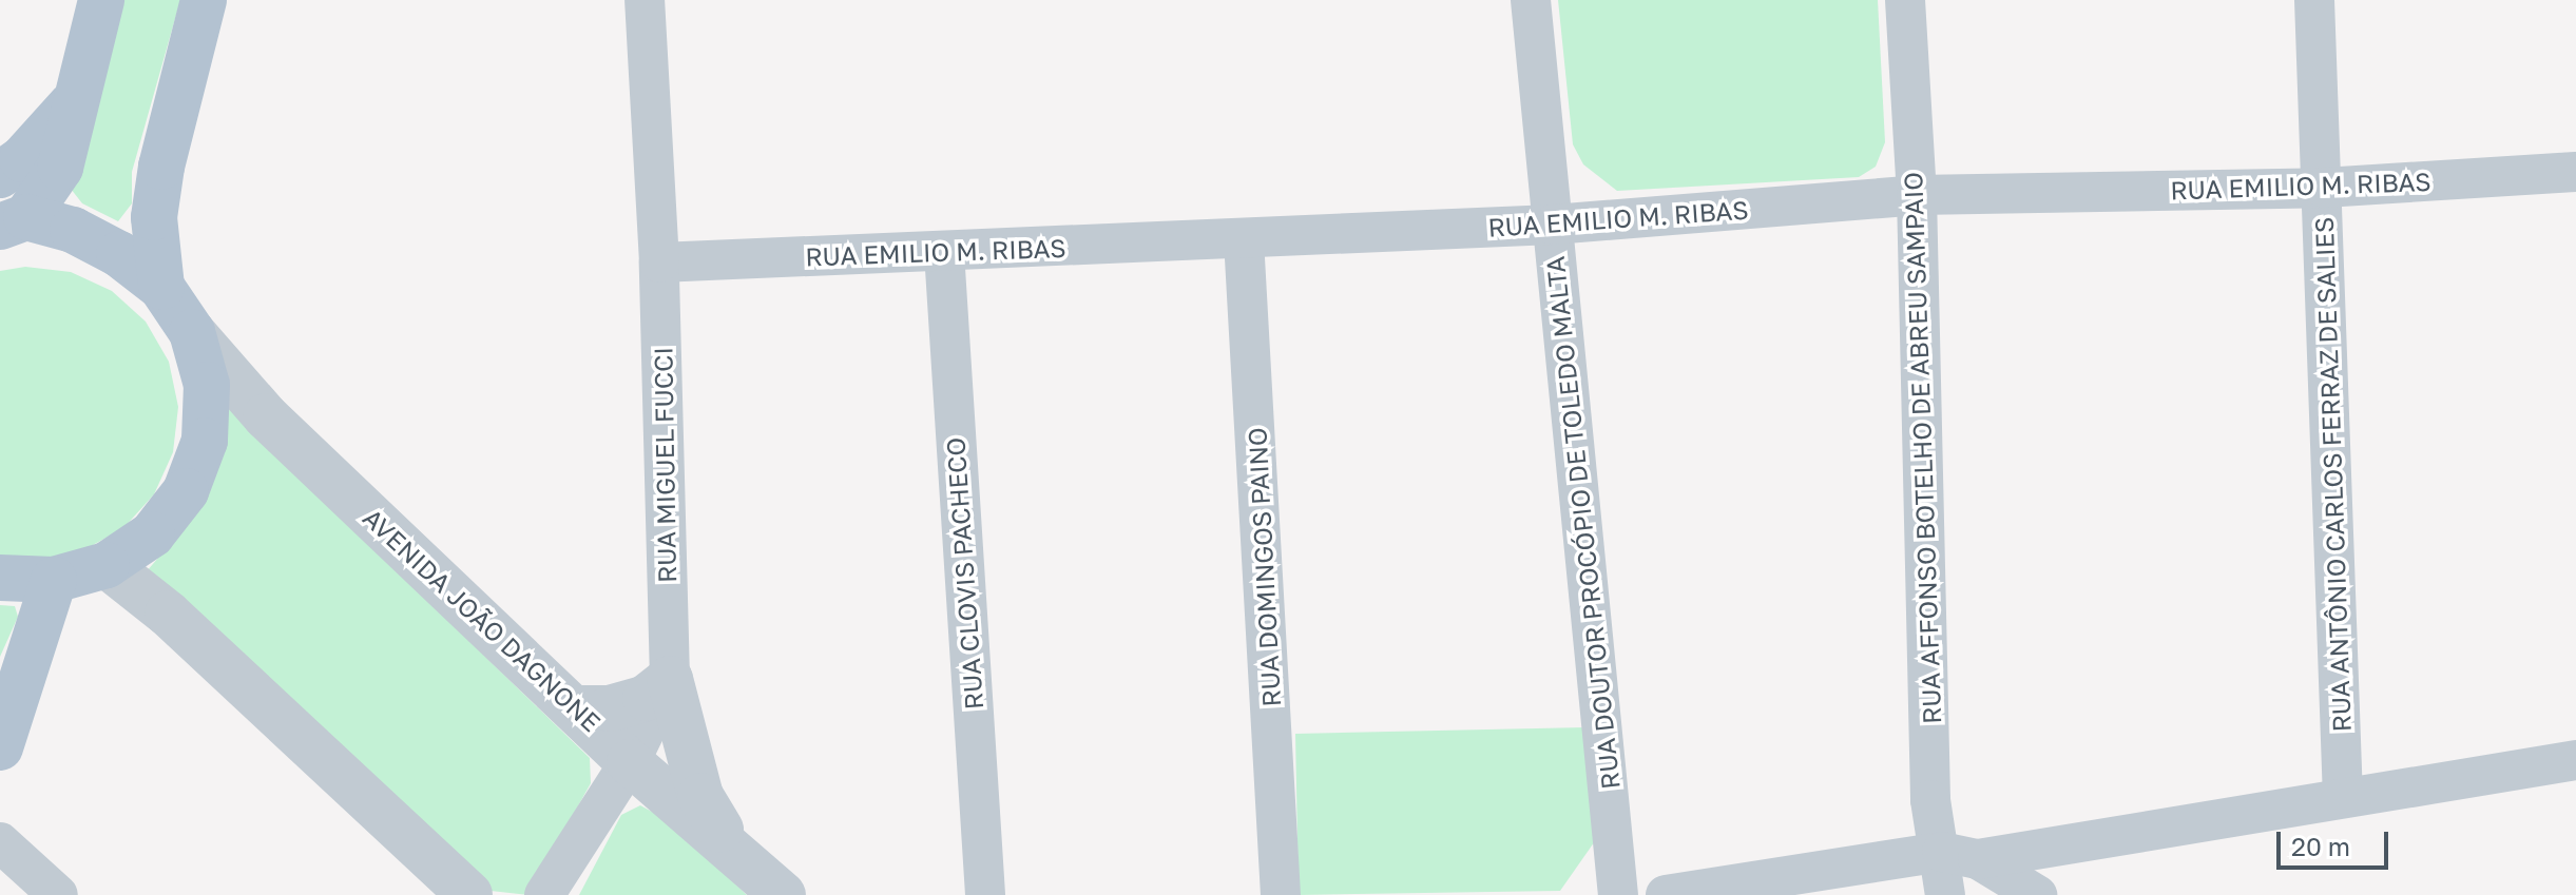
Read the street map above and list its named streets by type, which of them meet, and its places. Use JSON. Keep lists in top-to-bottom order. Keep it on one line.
{"streets":{"street":["RUA EMILIO M. RIBAS","RUA AFFONSO BOTELHO DE ABREU SAMPAIO","RUA MIGUEL FUCCI","RUA ANTÔNIO CARLOS FERRAZ DE SALIES","RUA DOUTOR PROCÓPIO DE TOLEDO MALTA","RUA DOMINGOS PAINO","RUA CLOVIS PACHECO","AVENIDA JOÃO DAGNONE"]},"crossings":[["RUA EMILIO M. RIBAS","RUA AFFONSO BOTELHO DE ABREU SAMPAIO"],["RUA EMILIO M. RIBAS","RUA MIGUEL FUCCI"],["RUA EMILIO M. RIBAS","RUA ANTÔNIO CARLOS FERRAZ DE SALIES"],["RUA EMILIO M. RIBAS","RUA DOUTOR PROCÓPIO DE TOLEDO MALTA"],["RUA EMILIO M. RIBAS","RUA DOMINGOS PAINO"],["RUA EMILIO M. RIBAS","RUA CLOVIS PACHECO"],["RUA MIGUEL FUCCI","AVENIDA JOÃO DAGNONE"]],"scale_bar":"20 m"}
